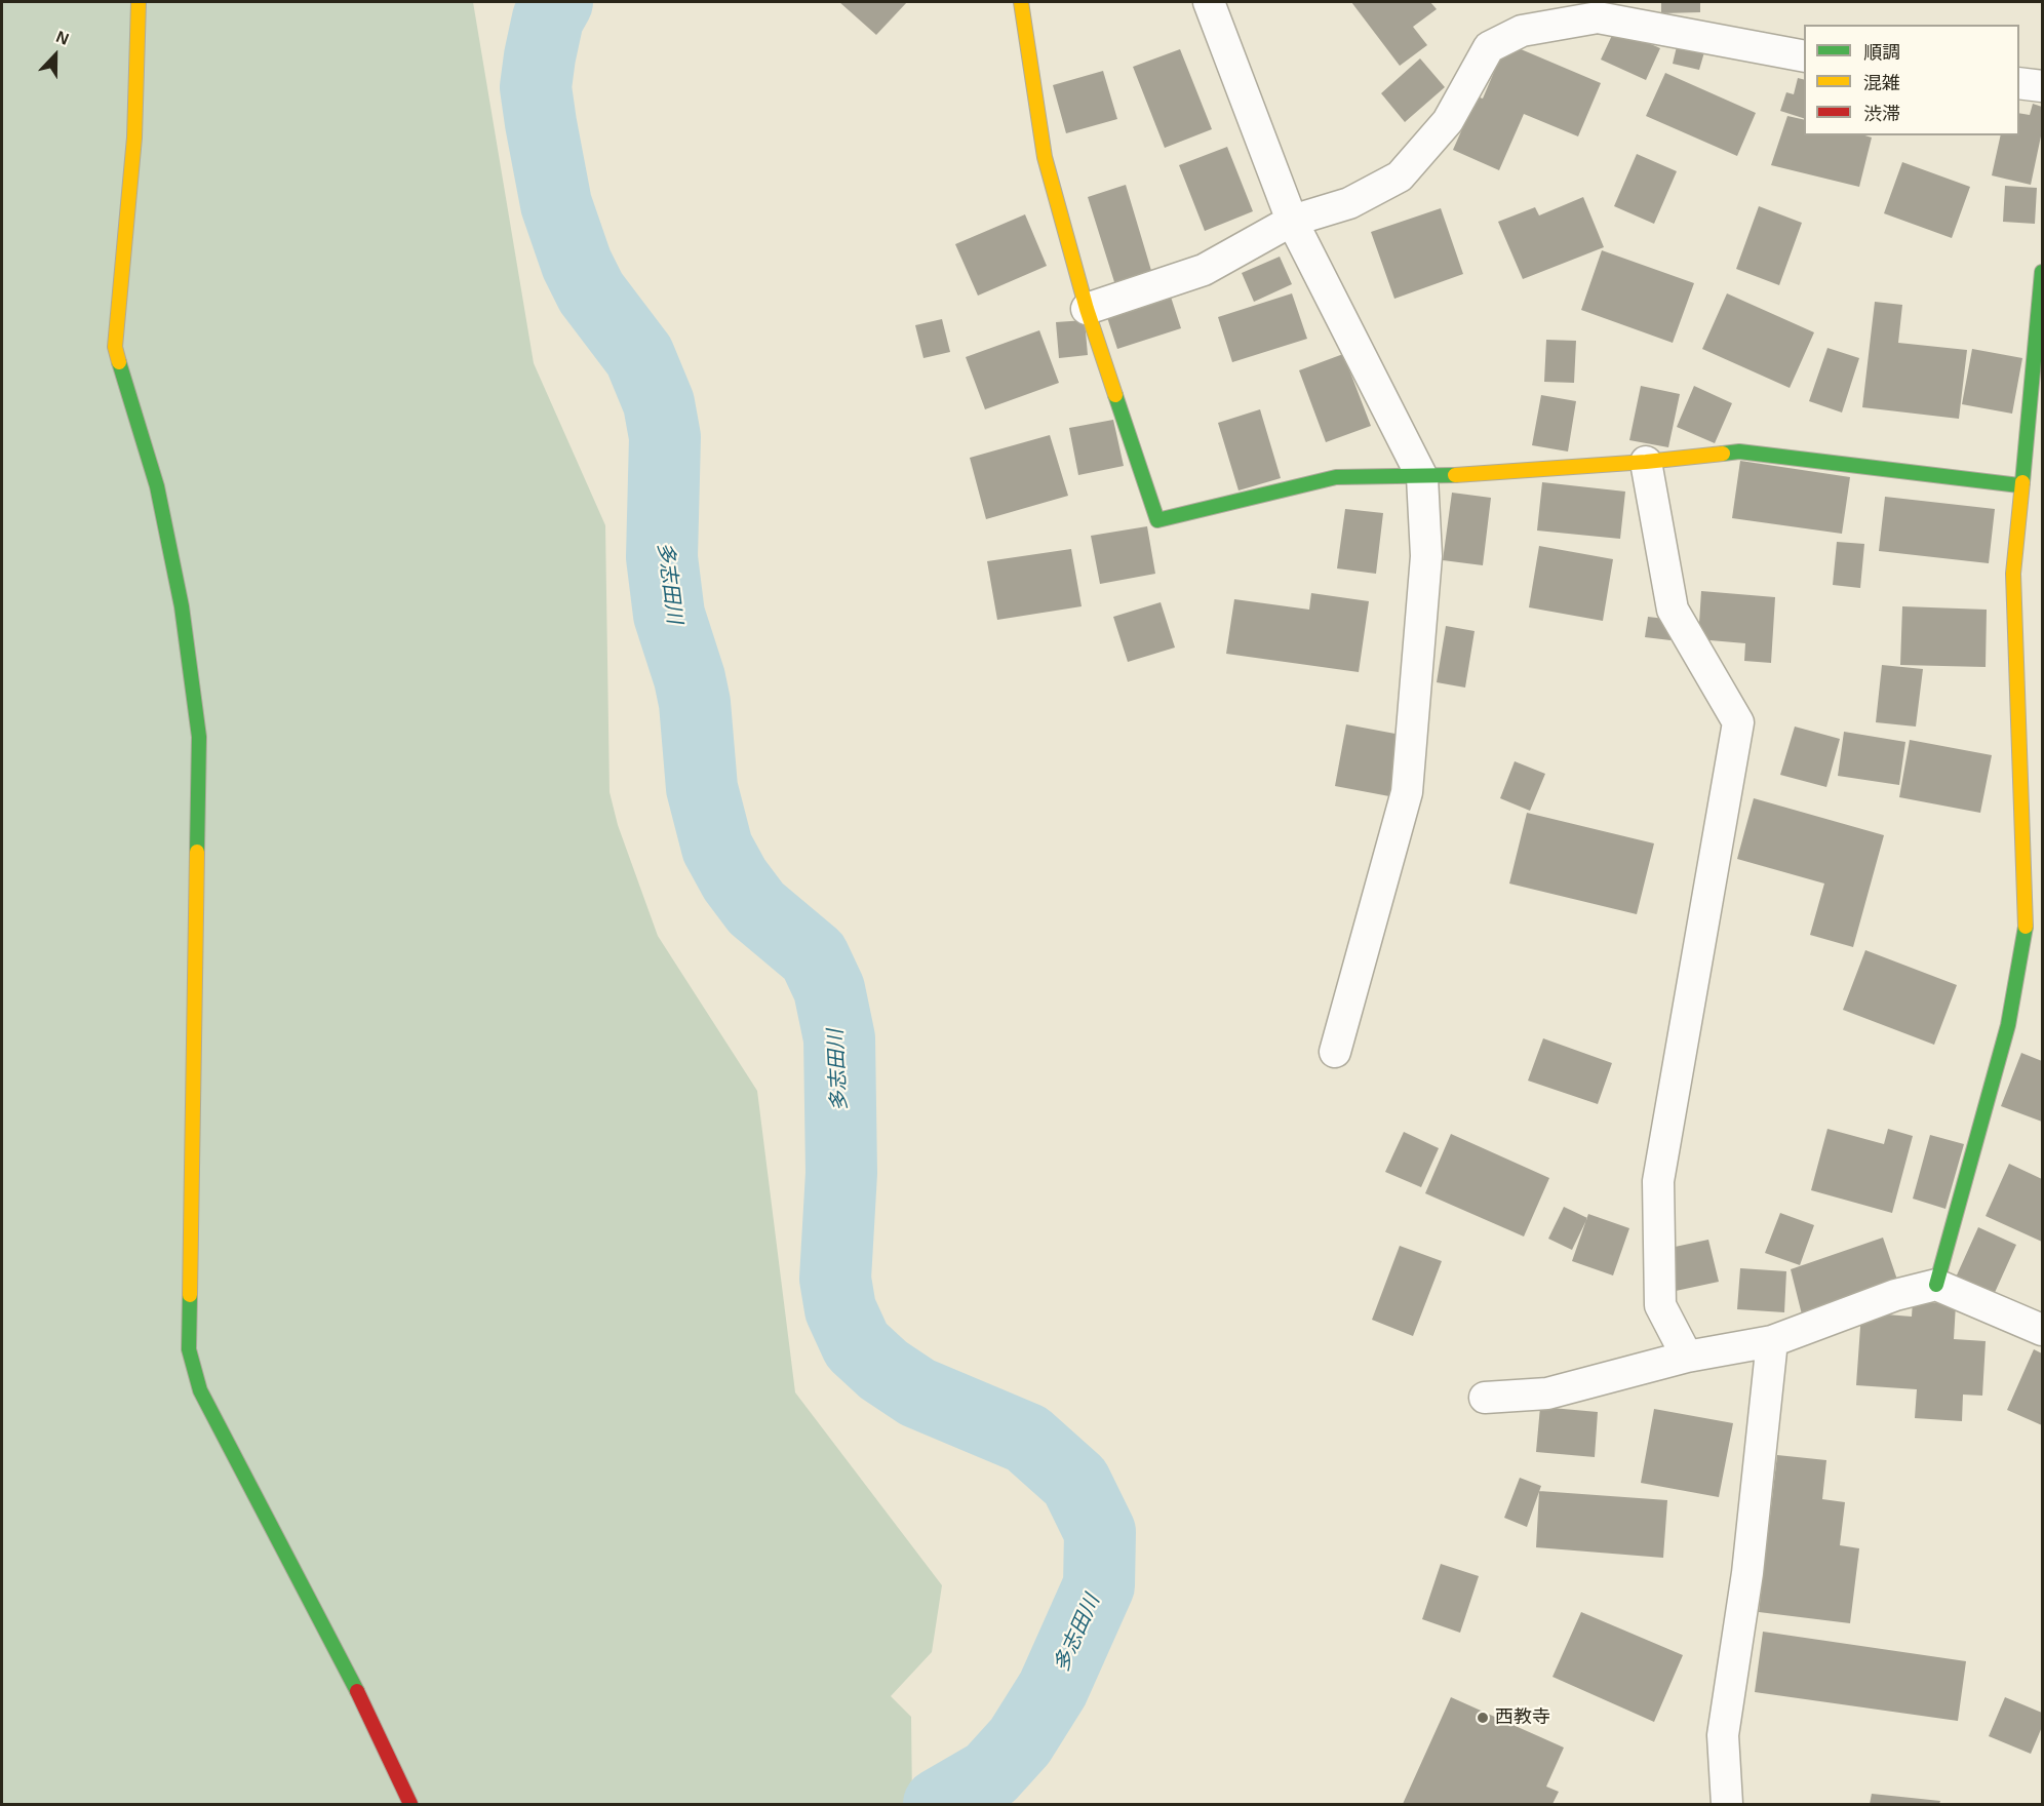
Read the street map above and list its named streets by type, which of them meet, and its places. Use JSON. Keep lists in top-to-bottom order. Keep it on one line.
{"water":["多志田川"],"places":["西教寺"],"legend":["順調","混雑","渋滞"],"north":"top"}
